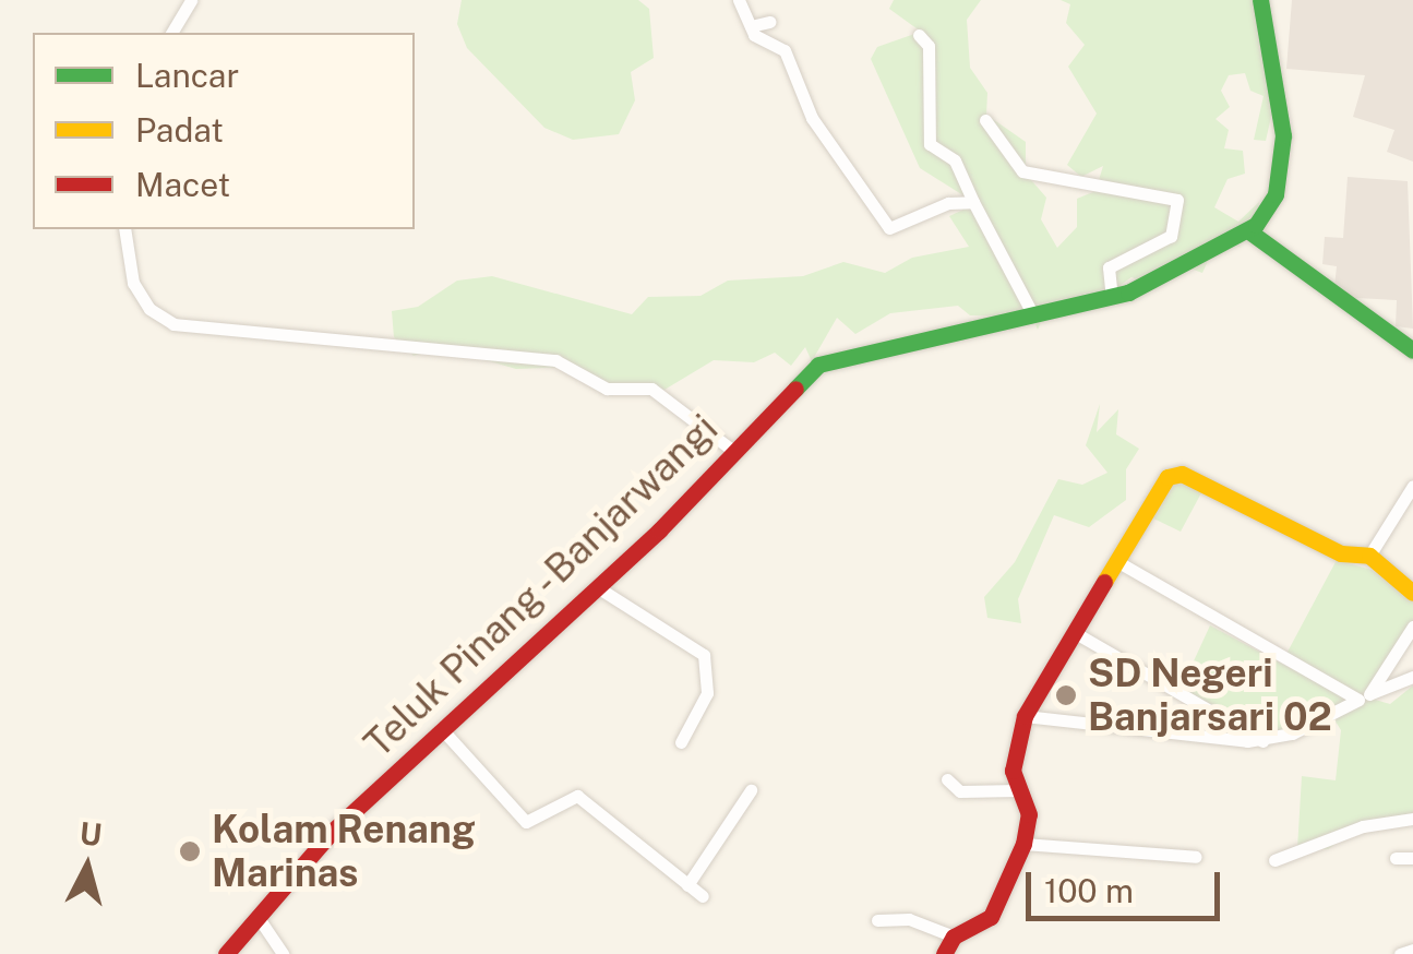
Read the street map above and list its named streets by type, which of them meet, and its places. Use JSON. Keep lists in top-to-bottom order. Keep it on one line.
{"streets":{"main road":["Teluk Pinang - Banjarwangi"]},"places":["SD Negeri Banjarsari 02","Kolam Renang Marinas"],"legend":["Lancar","Padat","Macet"],"scale_bar":"100 m","north":"top"}
